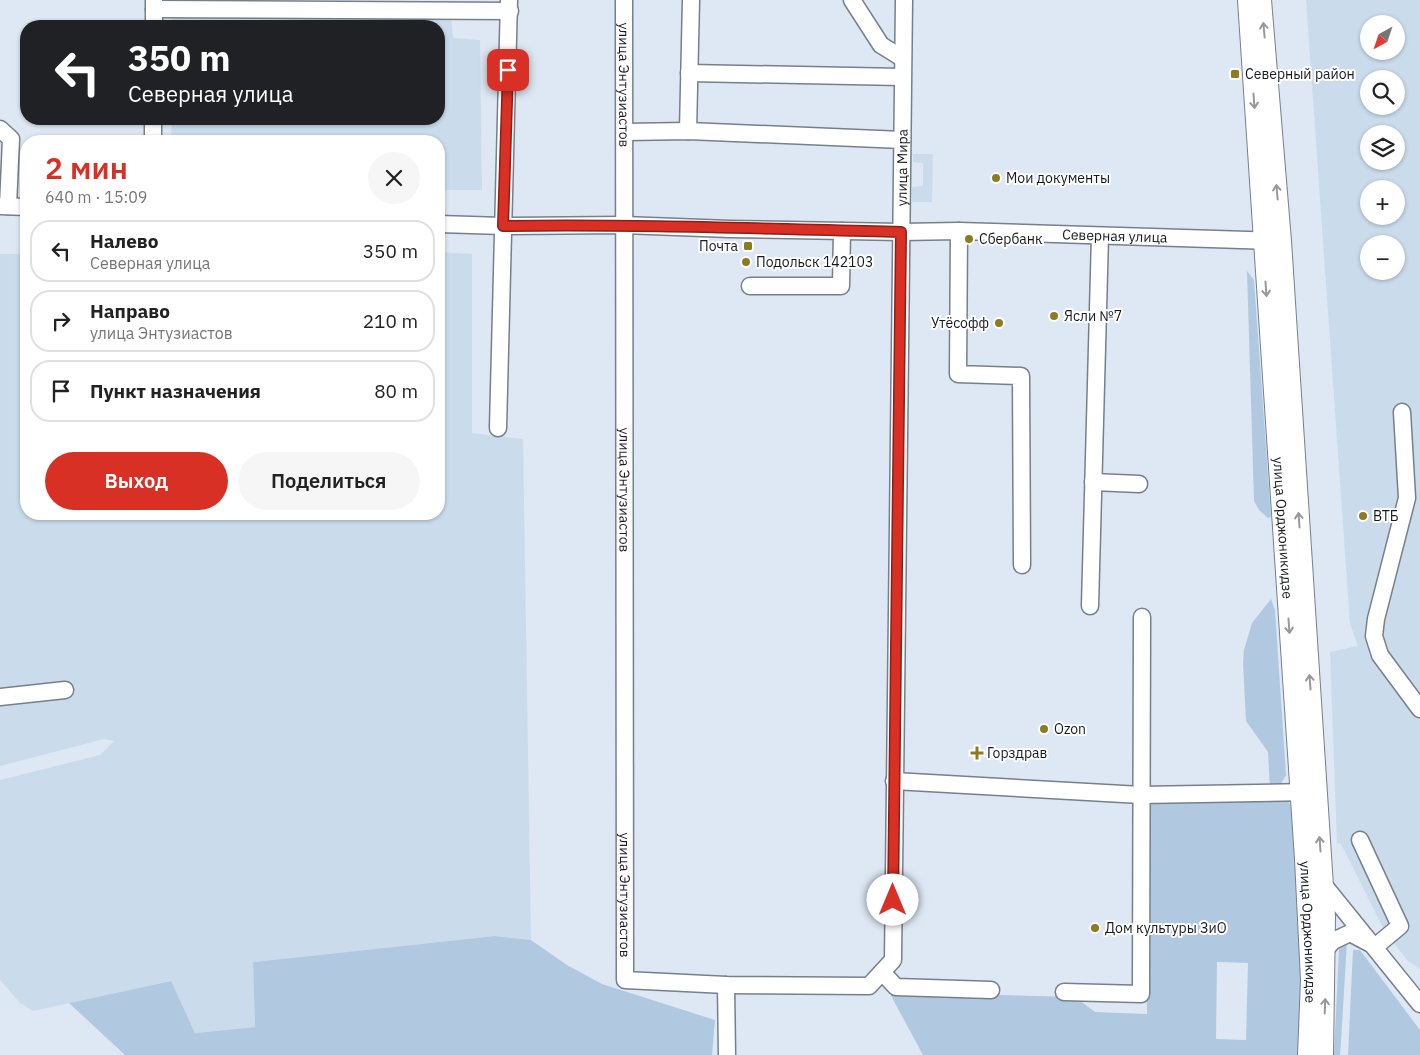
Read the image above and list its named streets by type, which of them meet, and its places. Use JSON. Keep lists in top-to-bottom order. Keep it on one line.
{"streets":{"main road":["улица Орджоникидзе"],"street":["улица Энтузиастов","улица Мира","Северная улица"]},"crossings":[["улица Энтузиастов","улица Мира"],["улица Энтузиастов","Северная улица"],["улица Мира","Северная улица"],["Северная улица","улица Орджоникидзе"]],"places":{"transit":["Северный район","Почта"],"other":["Мои документы","Сбербанк","Подольск 142103","Ясли №7","Утёсофф","ВТБ","Ozon","Дом культуры ЗиО"],"health":["Горздрав"]},"north":"bottom left","page":{"map_buttons":["+","−"],"turn":["350 m","Северная улица"],"heading":["2 мин","640 m · 15:09"],"list":[{"name":"Налево","note":"Северная улица","value":"350 m"},{"name":"Направо","note":"улица Энтузиастов","value":"210 m"},{"name":"Пункт назначения","value":"80 m"}],"buttons":["Выход","Поделиться"]}}
